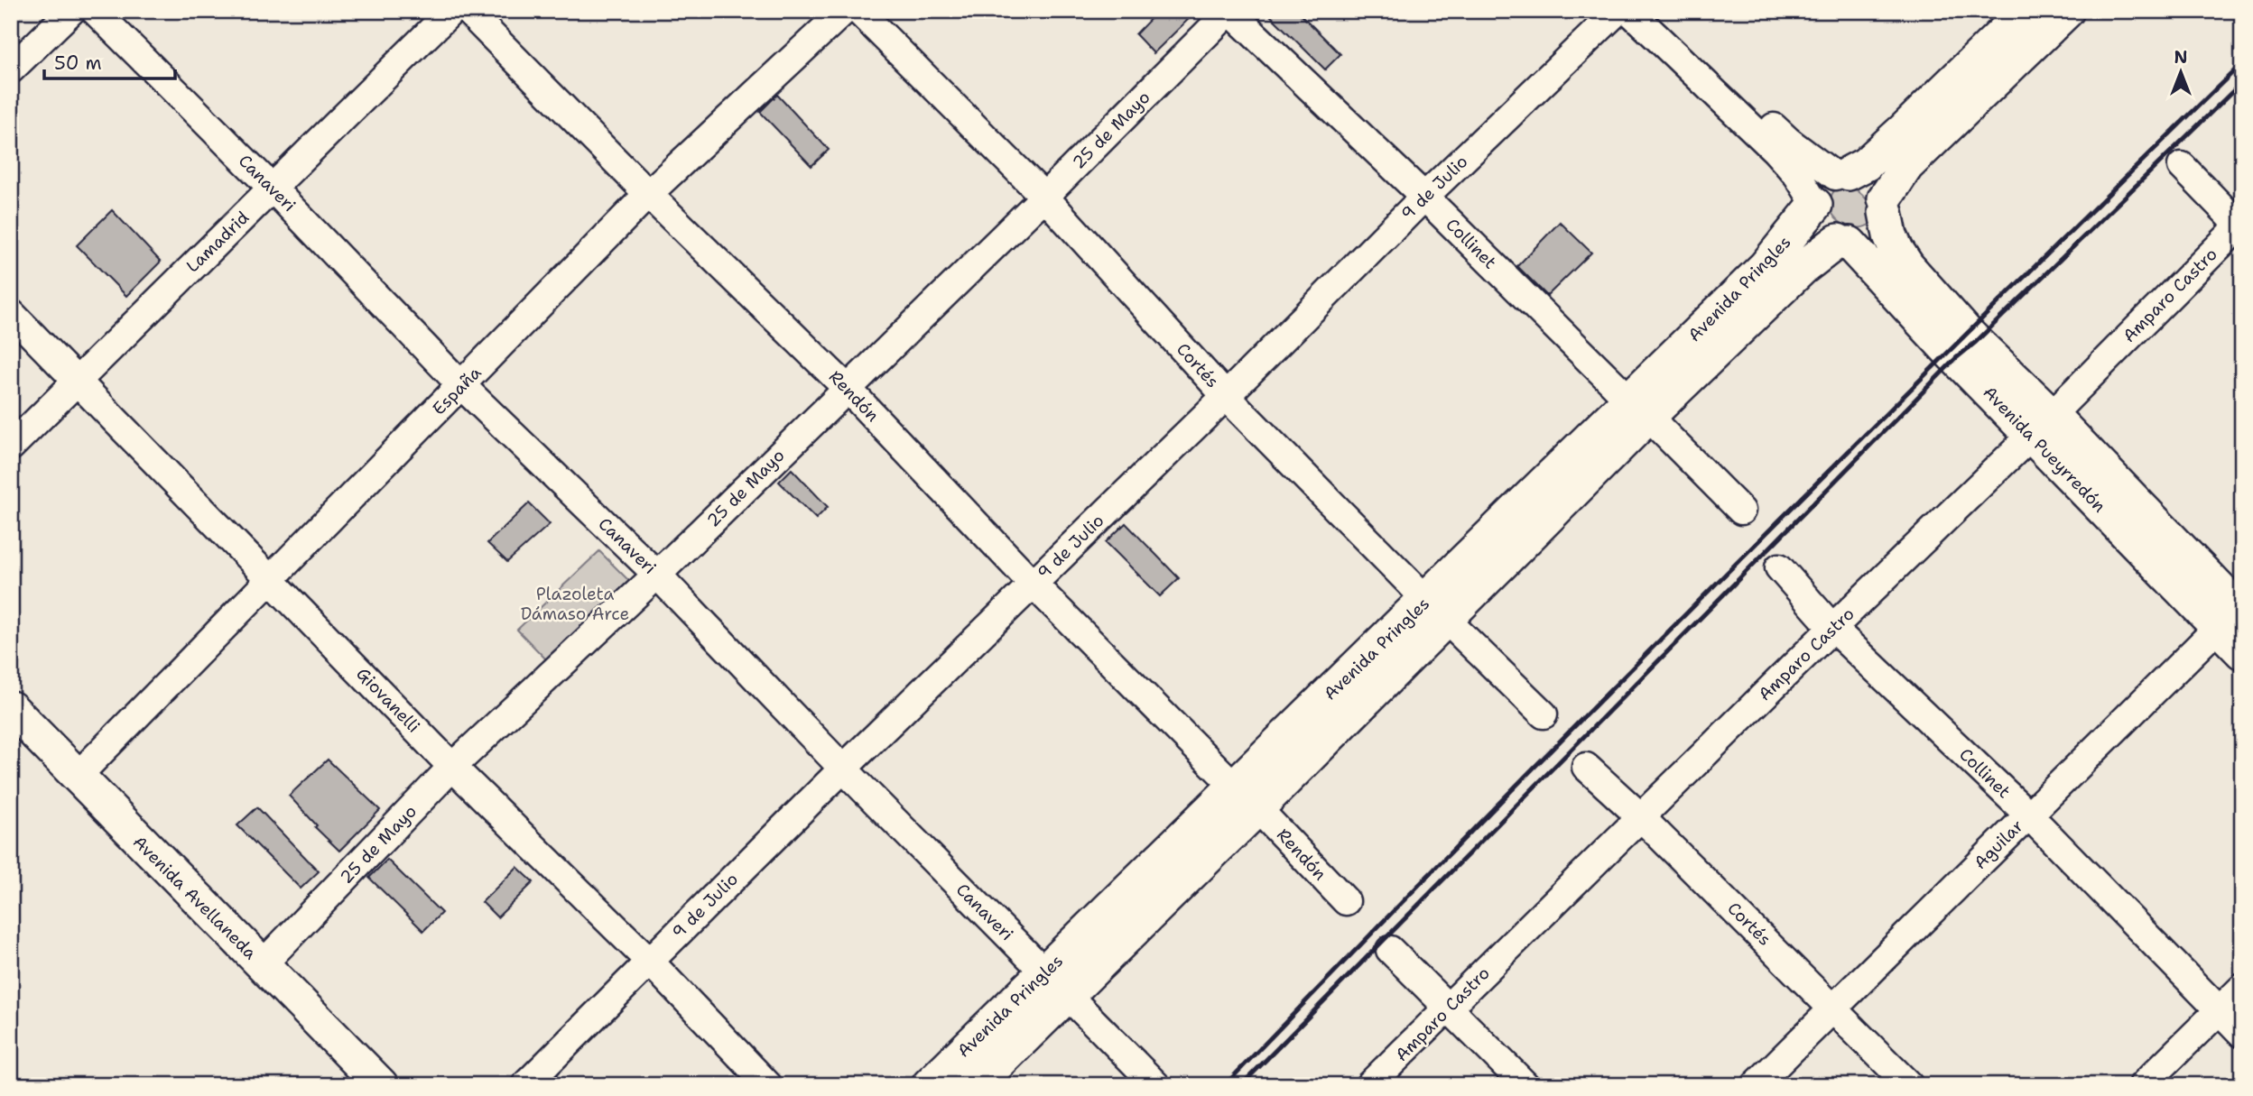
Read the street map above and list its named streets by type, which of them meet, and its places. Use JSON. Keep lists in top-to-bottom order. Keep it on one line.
{"streets":{"main road":["Avenida Pringles","Avenida Pueyrredón","Avenida Avellaneda"],"street":["25 de Mayo","Canaveri","9 de Julio","Lamadrid","Collinet","Amparo Castro","Cortés","España","Rendón","Giovanelli","Aguilar"]},"crossings":[["25 de Mayo","Canaveri"],["25 de Mayo","Collinet"],["25 de Mayo","Cortés"],["25 de Mayo","Rendón"],["25 de Mayo","Giovanelli"],["25 de Mayo","Avenida Avellaneda"],["Canaveri","9 de Julio"],["Canaveri","Lamadrid"],["Canaveri","Avenida Pringles"],["Canaveri","España"],["9 de Julio","Collinet"],["9 de Julio","Cortés"],["9 de Julio","Rendón"],["9 de Julio","Giovanelli"],["Lamadrid","Giovanelli"],["Collinet","Avenida Pringles"],["Collinet","Amparo Castro"],["Collinet","Aguilar"],["Avenida Pringles","Cortés"],["Avenida Pringles","Rendón"],["Avenida Pringles","Avenida Pueyrredón"],["Amparo Castro","Cortés"],["Amparo Castro","Avenida Pueyrredón"],["Cortés","Aguilar"],["España","Rendón"],["España","Giovanelli"],["España","Avenida Avellaneda"],["Avenida Pueyrredón","Aguilar"]],"parks":["Plazoleta Dámaso Arce"],"scale_bar":"50 m","north":"top"}
